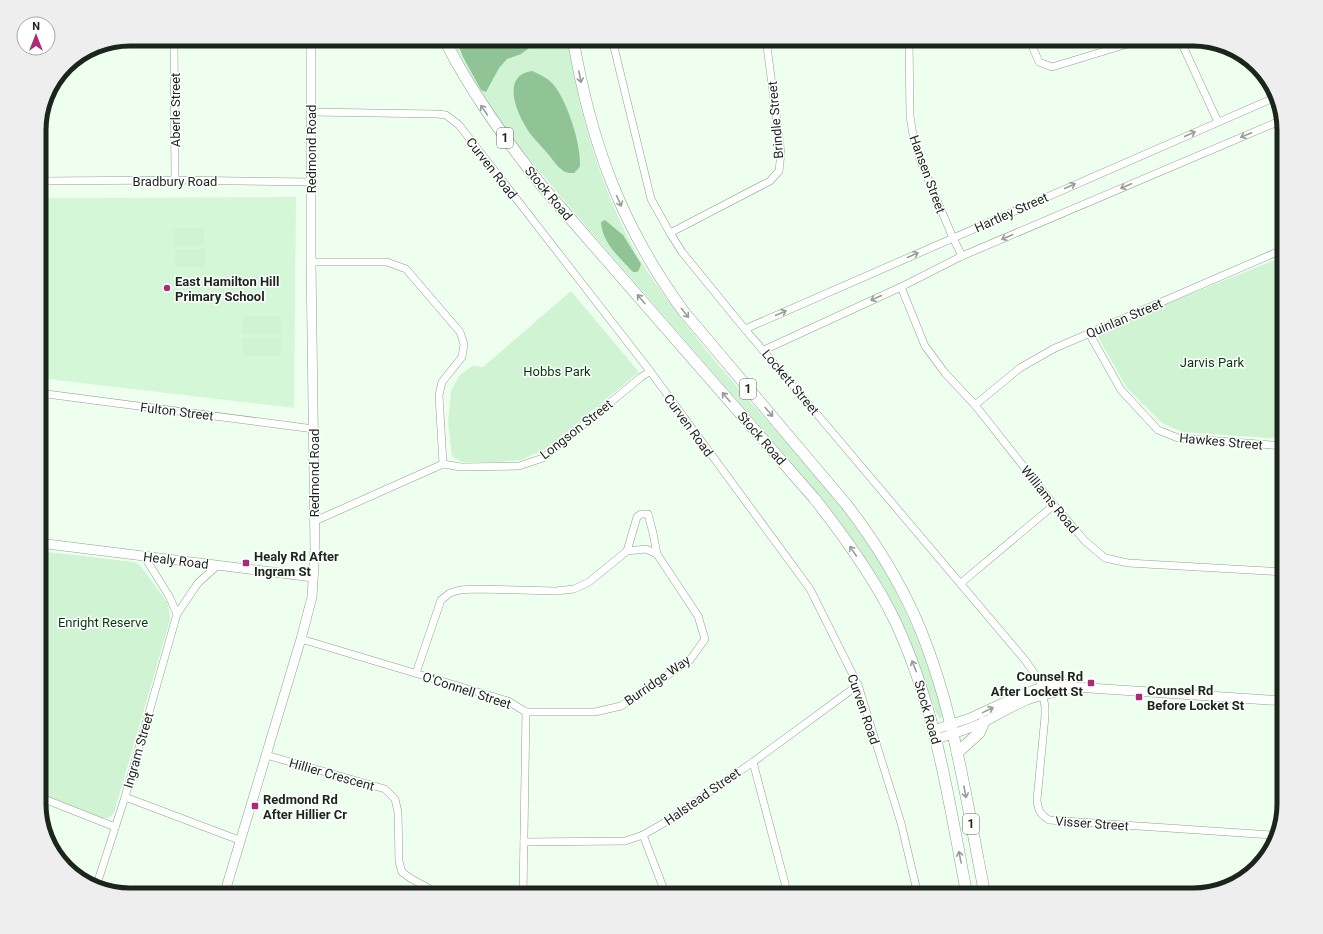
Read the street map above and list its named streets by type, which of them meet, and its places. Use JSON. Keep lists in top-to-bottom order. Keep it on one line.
{"streets":{"highway":["1","Stock Road"],"street":["Aberle Street","Brindle Street","Redmond Road","Curven Road","Hansen Street","Bradbury Road","Hartley Street","Quinlan Street","Lockett Street","Fulton Street","Longson Street","Hawkes Street","Williams Road","Healy Road","Burridge Way","O'Connell Street","Ingram Street","Hillier Crescent","Halstead Street","Visser Street"]},"crossings":[["Aberle Street","Bradbury Road"],["Brindle Street","Lockett Street"],["Redmond Road","Curven Road"],["Redmond Road","Bradbury Road"],["Redmond Road","Fulton Street"],["Redmond Road","Healy Road"],["Redmond Road","O'Connell Street"],["Redmond Road","Hillier Crescent"],["Curven Road","Longson Street"],["Curven Road","Halstead Street"],["Hansen Street","Hartley Street"],["Hartley Street","Lockett Street"],["Hartley Street","Williams Road"],["Quinlan Street","Hawkes Street"],["Quinlan Street","Williams Road"],["Lockett Street","Visser Street"],["Healy Road","Ingram Street"],["Burridge Way","O'Connell Street"],["O'Connell Street","Halstead Street"]],"parks":["Jarvis Park","Hobbs Park","Enright Reserve"],"places":{"other":["East Hamilton Hill Primary School"],"transit":["Healy Rd After Ingram St","Counsel Rd After Lockett St","Counsel Rd Before Locket St","Redmond Rd After Hillier Cr"]},"north":"top"}
